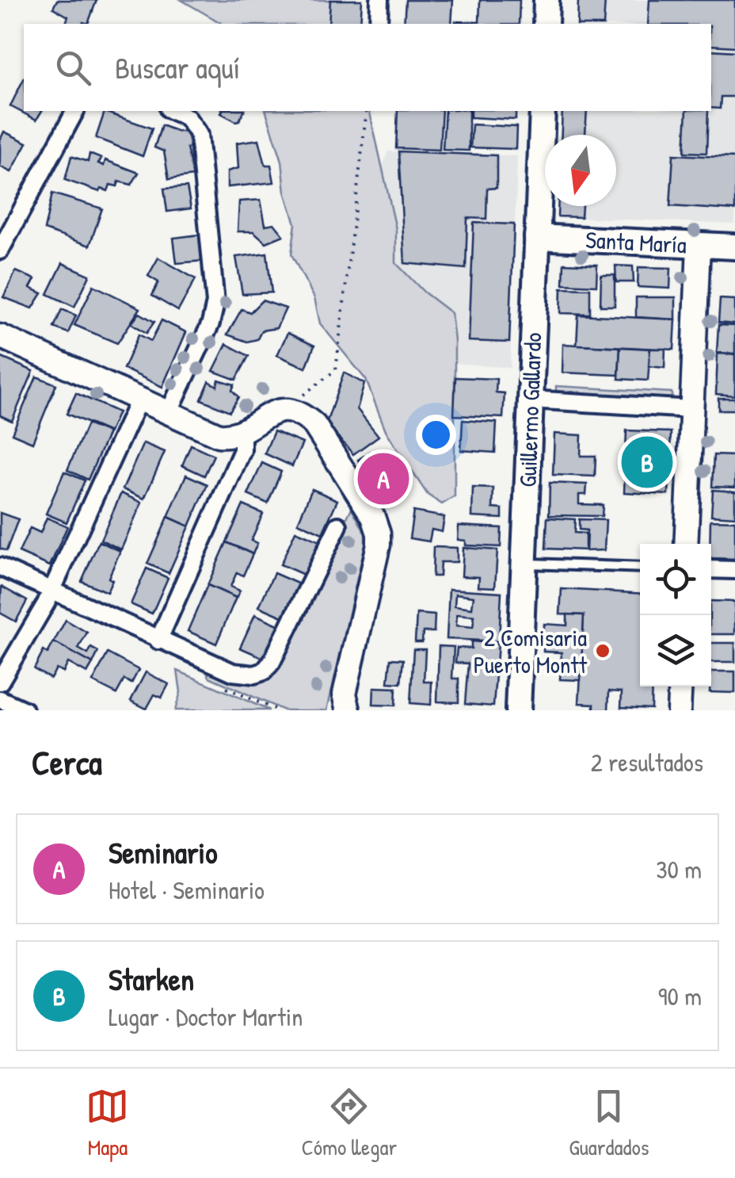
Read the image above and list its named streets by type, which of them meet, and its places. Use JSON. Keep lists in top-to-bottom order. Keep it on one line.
{"streets":{"main road":["Santa María","Guillermo Gallardo"]},"crossings":[["Santa María","Guillermo Gallardo"]],"places":["2 Comisaria Puerto Montt"],"north":"bottom","page":{"search":"Buscar aquí","pins":["B","A"],"heading":["Cerca","2 resultados"],"list":[{"mark":"A","name":"Seminario","note":"Hotel · Seminario","value":"30 m"},{"mark":"B","name":"Starken","note":"Lugar · Doctor Martin","value":"90 m"}],"nav":["Mapa","Cómo llegar","Guardados"]}}
